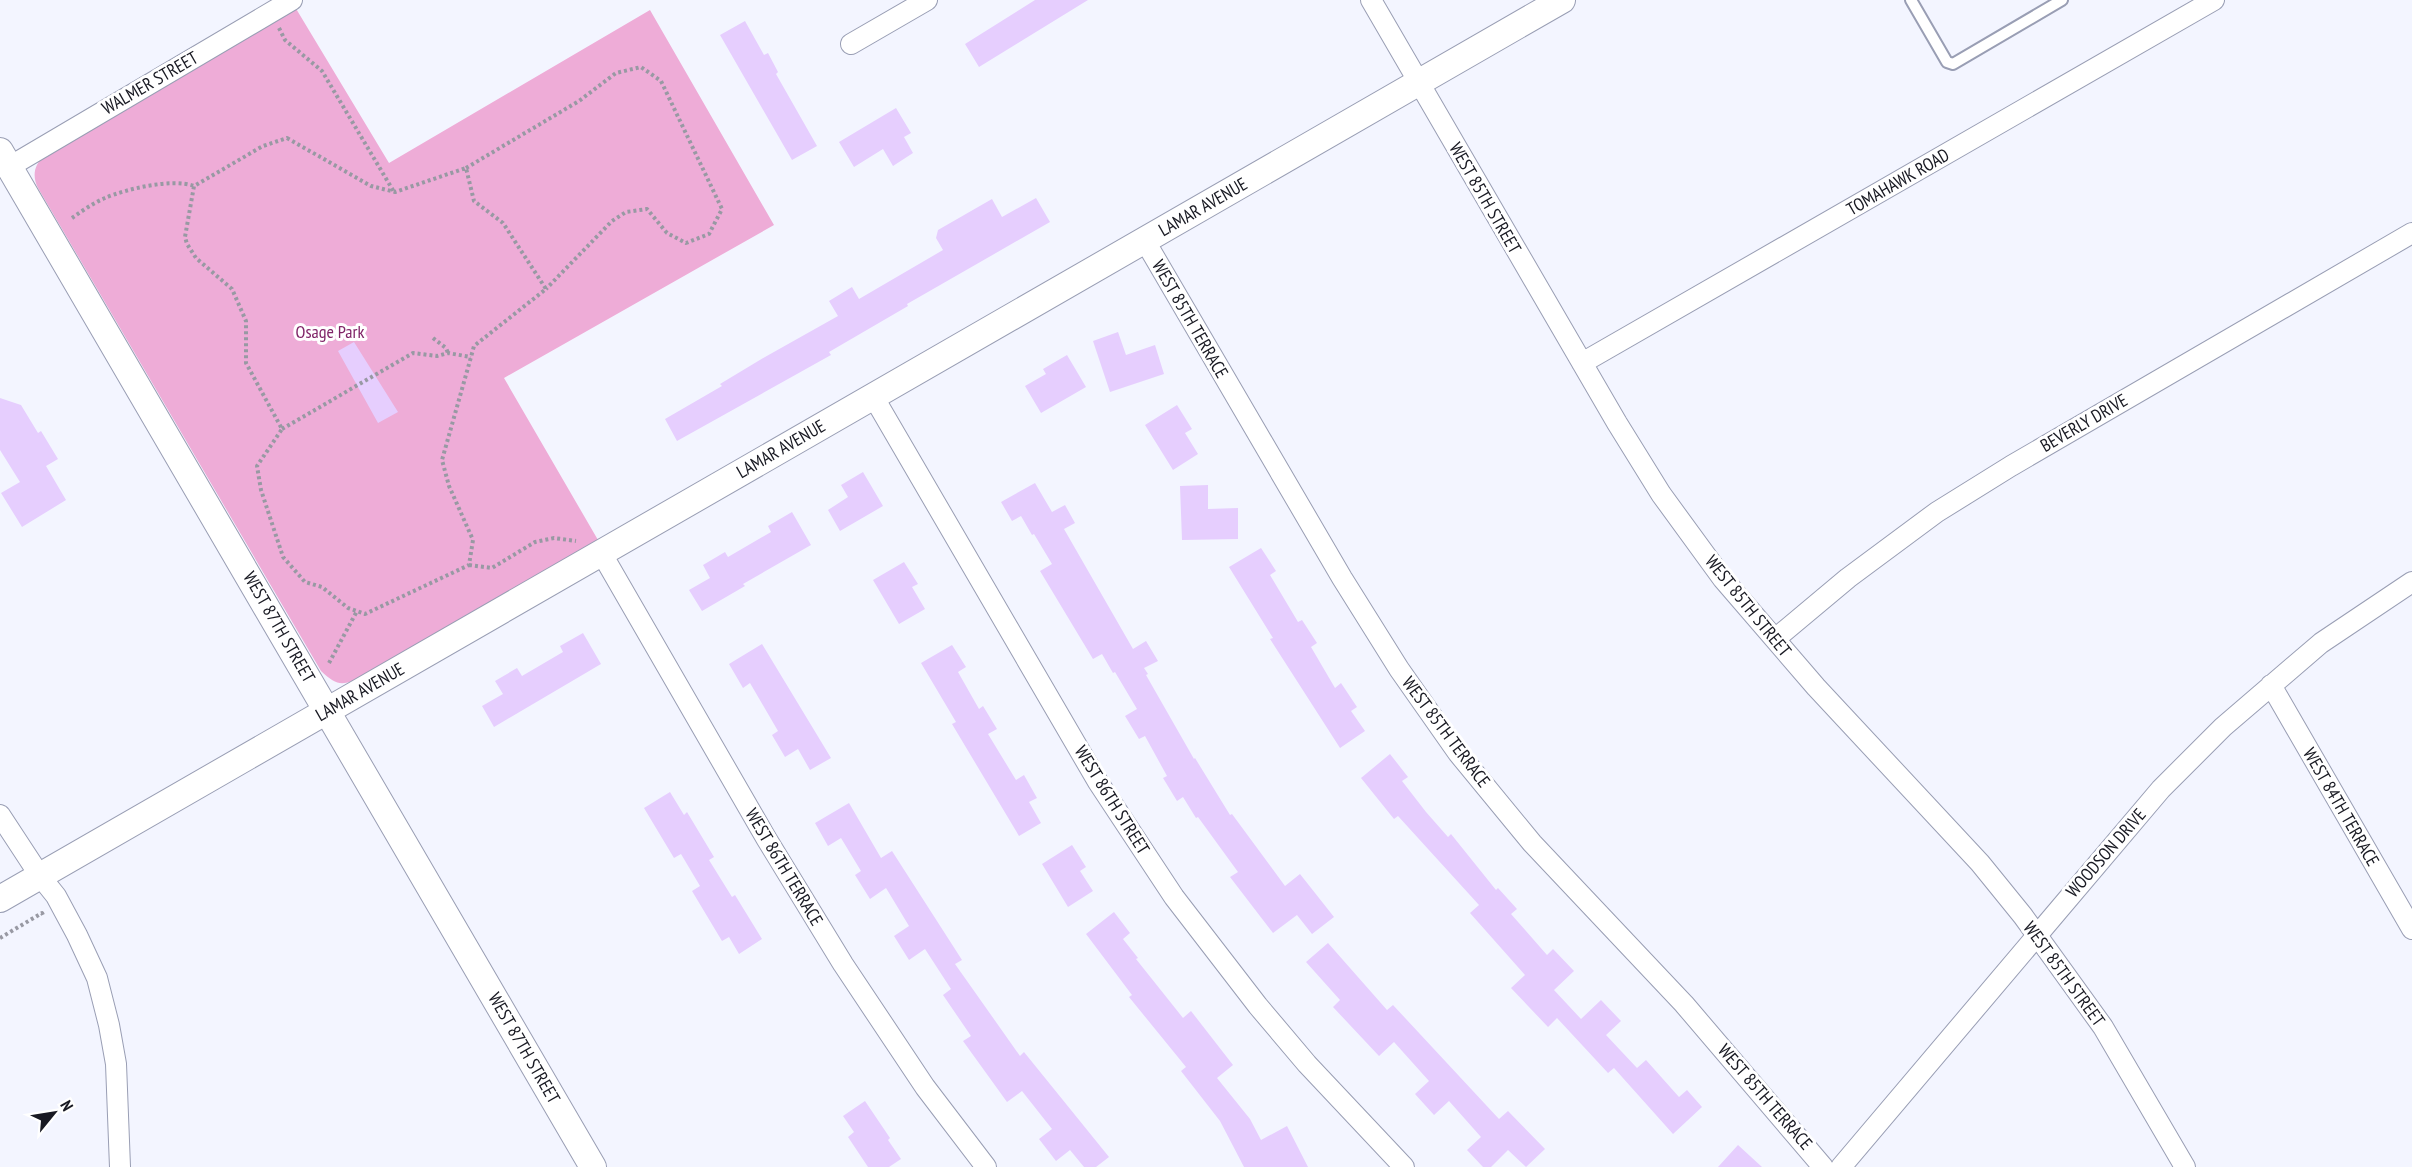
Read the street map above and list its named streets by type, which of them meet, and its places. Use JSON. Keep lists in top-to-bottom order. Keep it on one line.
{"streets":{"street":["WALMER STREET","TOMAHAWK ROAD","WEST 85TH STREET","LAMAR AVENUE","WEST 85TH TERRACE","BEVERLY DRIVE","WEST 87TH STREET","WEST 86TH STREET","WEST 84TH TERRACE","WOODSON DRIVE","WEST 86TH TERRACE"]},"crossings":[["WALMER STREET","WEST 87TH STREET"],["TOMAHAWK ROAD","WEST 85TH STREET"],["WEST 85TH STREET","LAMAR AVENUE"],["WEST 85TH STREET","BEVERLY DRIVE"],["WEST 85TH STREET","WOODSON DRIVE"],["LAMAR AVENUE","WEST 85TH TERRACE"],["LAMAR AVENUE","WEST 87TH STREET"],["LAMAR AVENUE","WEST 86TH STREET"],["LAMAR AVENUE","WEST 86TH TERRACE"],["WEST 84TH TERRACE","WOODSON DRIVE"]],"parks":["Osage Park"],"north":"top right"}
